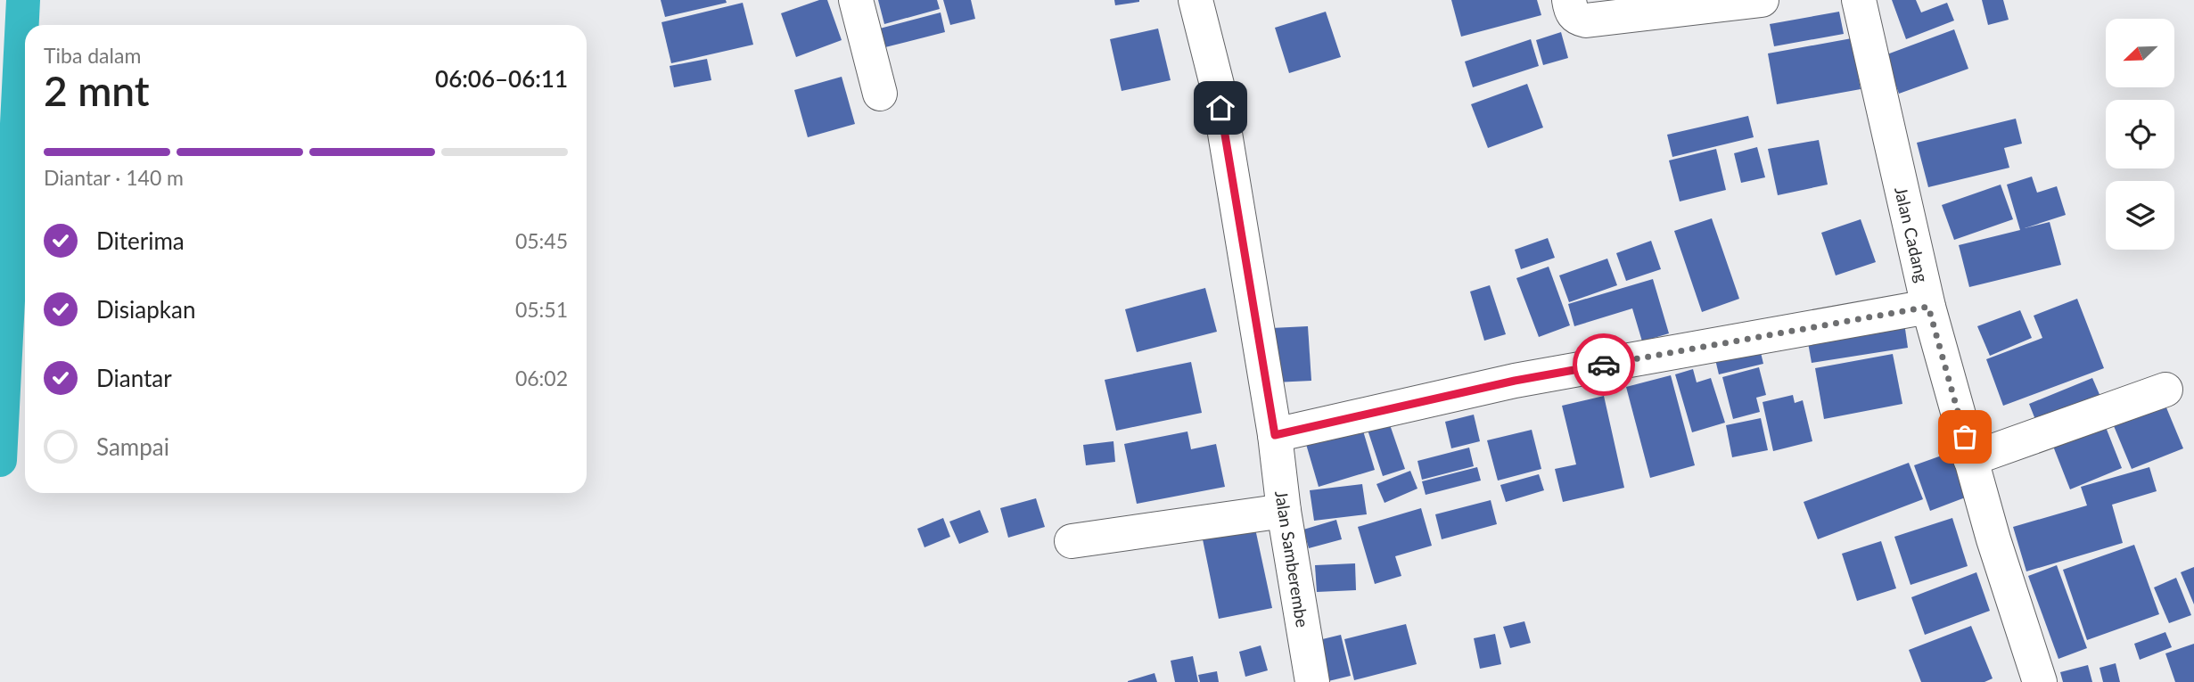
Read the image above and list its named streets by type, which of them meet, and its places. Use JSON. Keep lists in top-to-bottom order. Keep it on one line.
{"streets":{"street":["Jalan Cadang","Jalan Samberembe"]},"north":"bottom left","page":{"heading":["2 mnt","Tiba dalam","06:06–06:11"],"bar":"Diantar · 140 m","list":[["Diterima","05:45"],["Disiapkan","05:51"],["Diantar","06:02"],"Sampai"]}}
